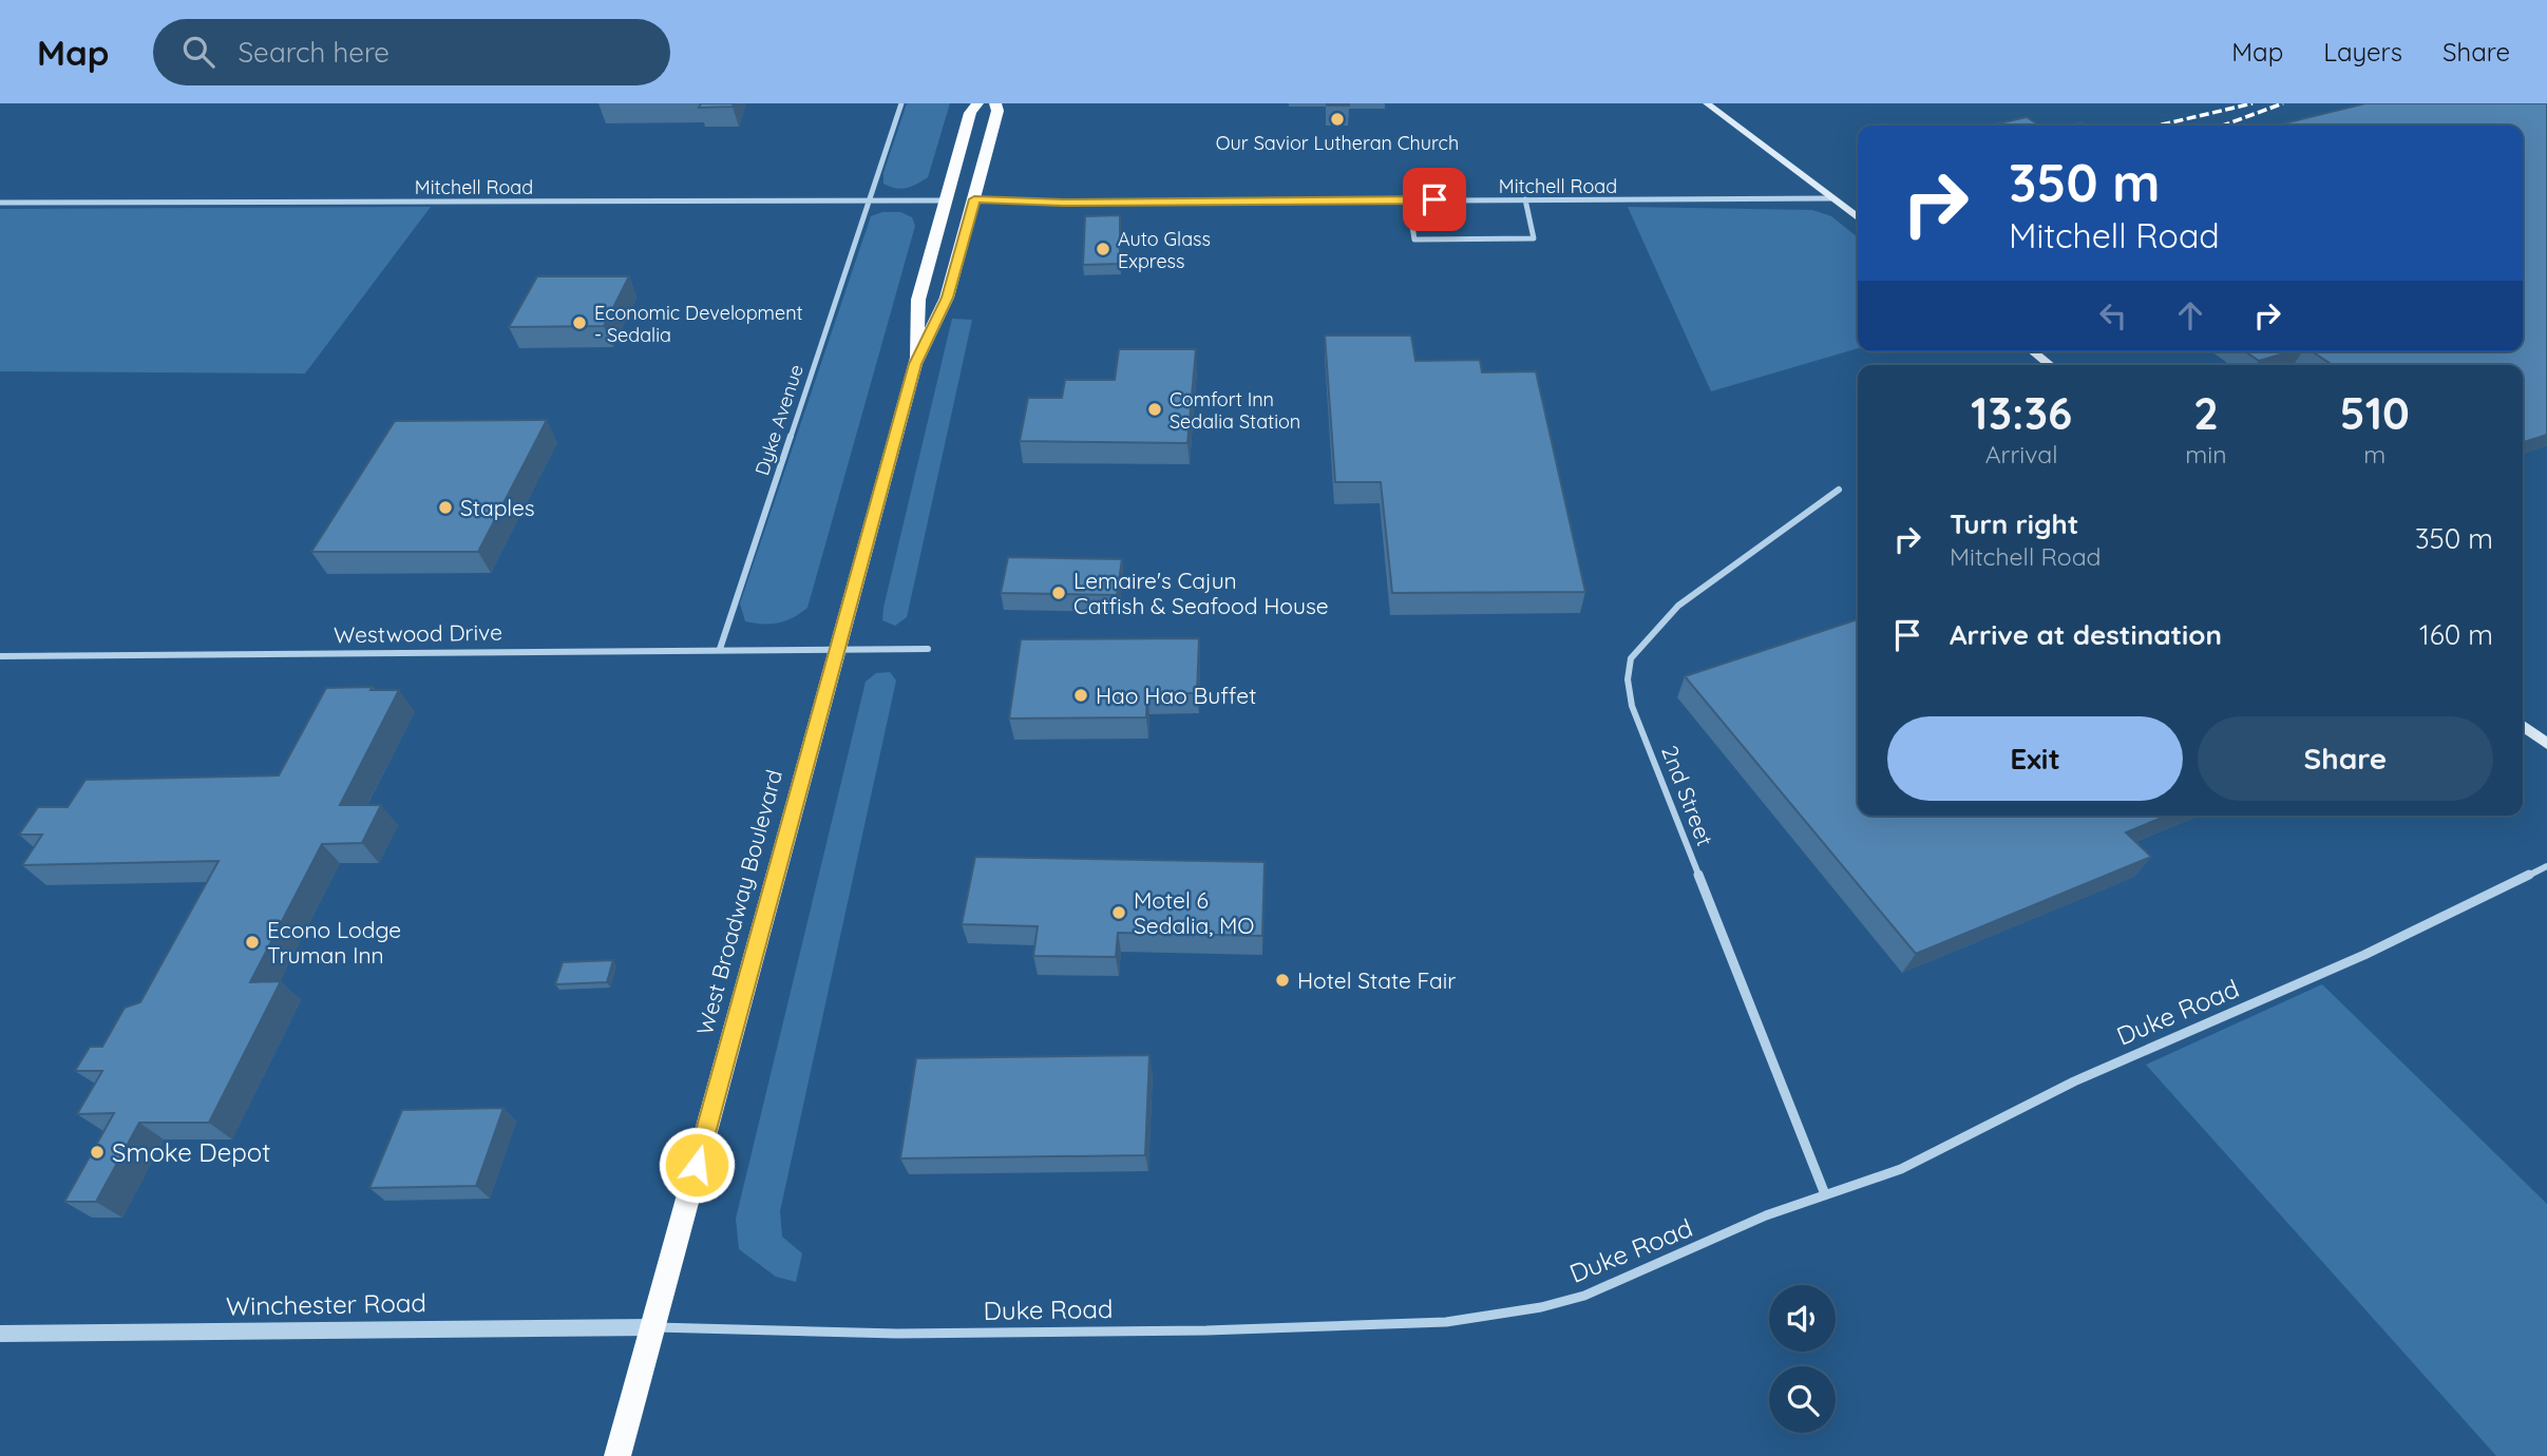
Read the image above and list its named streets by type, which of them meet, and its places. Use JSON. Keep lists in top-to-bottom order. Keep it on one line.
{"streets":{"highway":["West Broadway Boulevard"],"street":["Mitchell Road","Dyke Avenue","Westwood Drive","2nd Street","Duke Road","Winchester Road"]},"crossings":[["Mitchell Road","Dyke Avenue"],["Mitchell Road","West Broadway Boulevard"],["Dyke Avenue","Westwood Drive"],["Westwood Drive","West Broadway Boulevard"],["2nd Street","Duke Road"],["West Broadway Boulevard","Duke Road"],["West Broadway Boulevard","Winchester Road"],["Duke Road","Winchester Road"]],"places":["Our Savior Lutheran Church","Auto Glass Express","Economic Development - Sedalia","Comfort Inn Sedalia Station","Staples","Lemaire's Cajun Catfish & Seafood House","Hao Hao Buffet","Motel 6 Sedalia, MO","Econo Lodge Truman Inn","Hotel State Fair","Smoke Depot"],"page":{"header":"Map","search":"Search here","nav":["Map","Layers","Share"],"turn":["350 m","Mitchell Road"],"eta":["13:36","Arrival","2","min","510","m"],"list":[{"name":"Turn right","note":"Mitchell Road","value":"350 m"},{"name":"Arrive at destination","value":"160 m"}],"buttons":["Exit","Share"]}}
